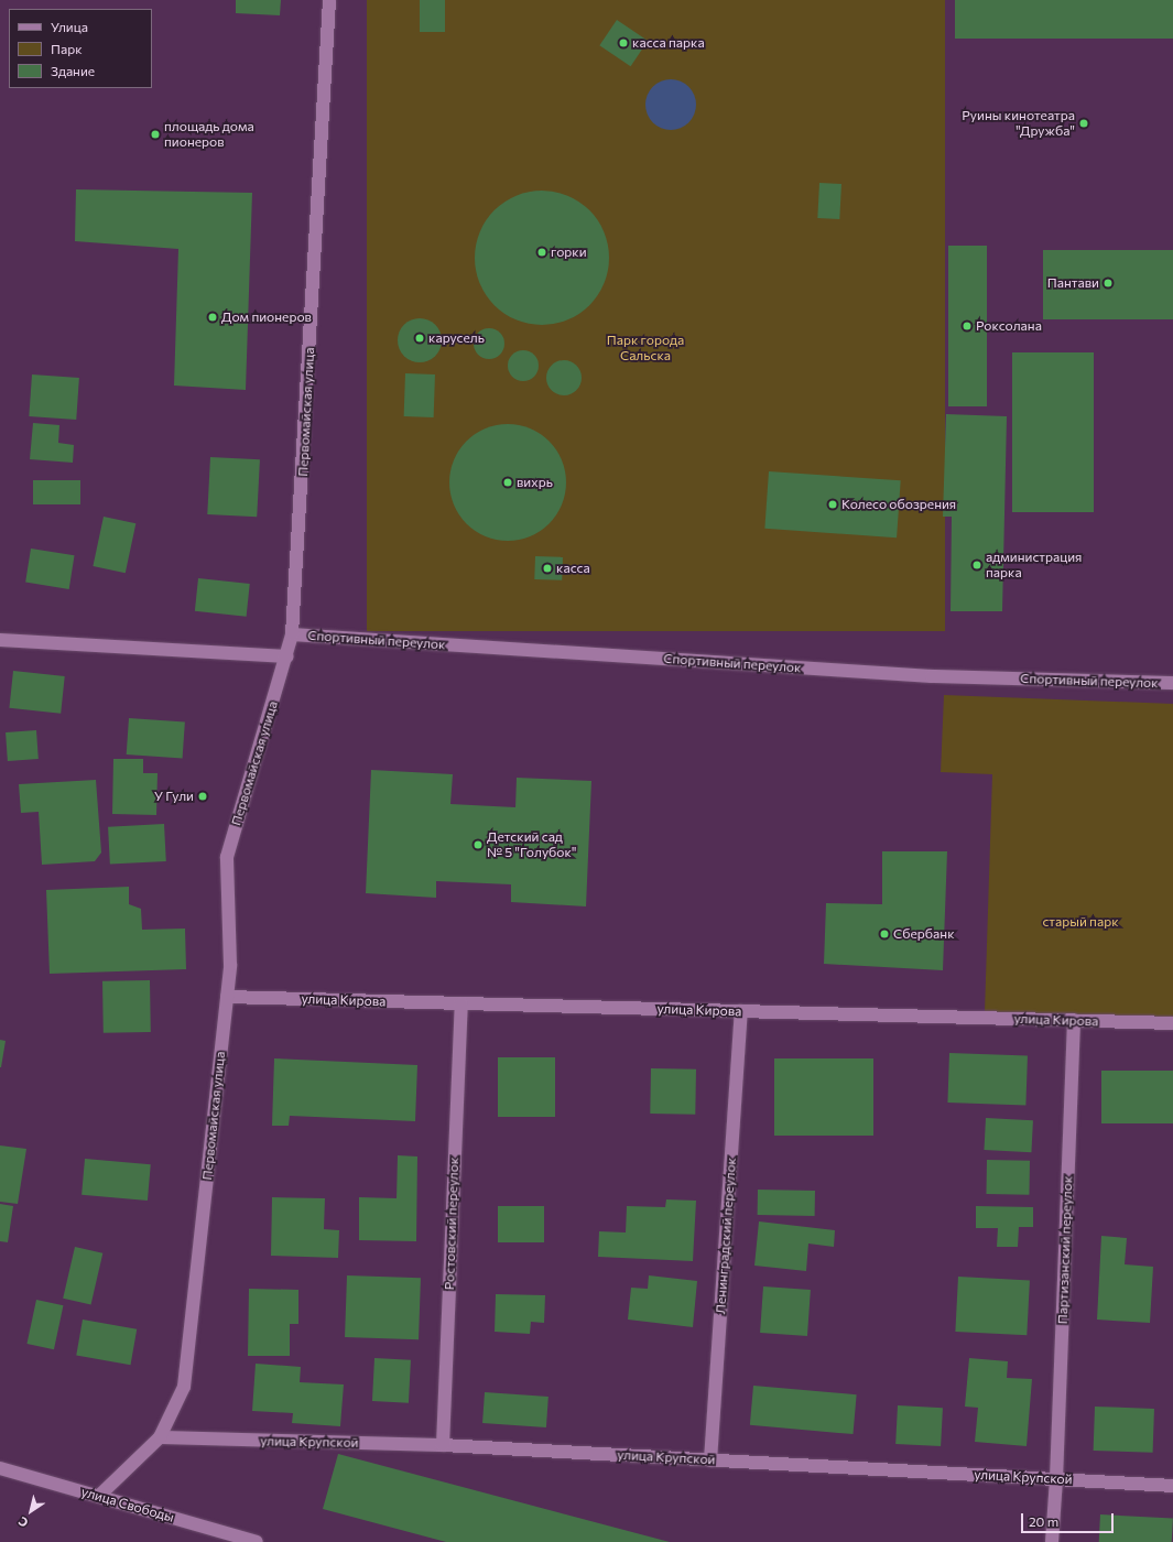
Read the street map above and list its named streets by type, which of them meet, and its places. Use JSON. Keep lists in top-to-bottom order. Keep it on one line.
{"streets":{"street":["Первомайская улица","Спортивный переулок","улица Кирова","Ростовский переулок","Ленинградский переулок","Партизанский переулок","улица Крупской","улица Свободы"]},"crossings":[["Первомайская улица","Спортивный переулок"],["Первомайская улица","улица Кирова"],["Первомайская улица","улица Крупской"],["Первомайская улица","улица Свободы"],["улица Кирова","Ростовский переулок"],["улица Кирова","Ленинградский переулок"],["улица Кирова","Партизанский переулок"],["Ростовский переулок","улица Крупской"],["Ленинградский переулок","улица Крупской"],["Партизанский переулок","улица Крупской"]],"parks":["Парк города Сальска","старый парк"],"places":["касса парка","Руины кинотеатра \"Дружба\"","площадь дома пионеров","горки","Пантави","Дом пионеров","Роксолана","карусель","вихрь","Колесо обозрения","администрация парка","касса","У Гули","Детский сад № 5 \"Голубок\"","Сбербанк"],"legend":["Улица","Парк","Здание"],"scale_bar":"20 m","north":"bottom left"}
